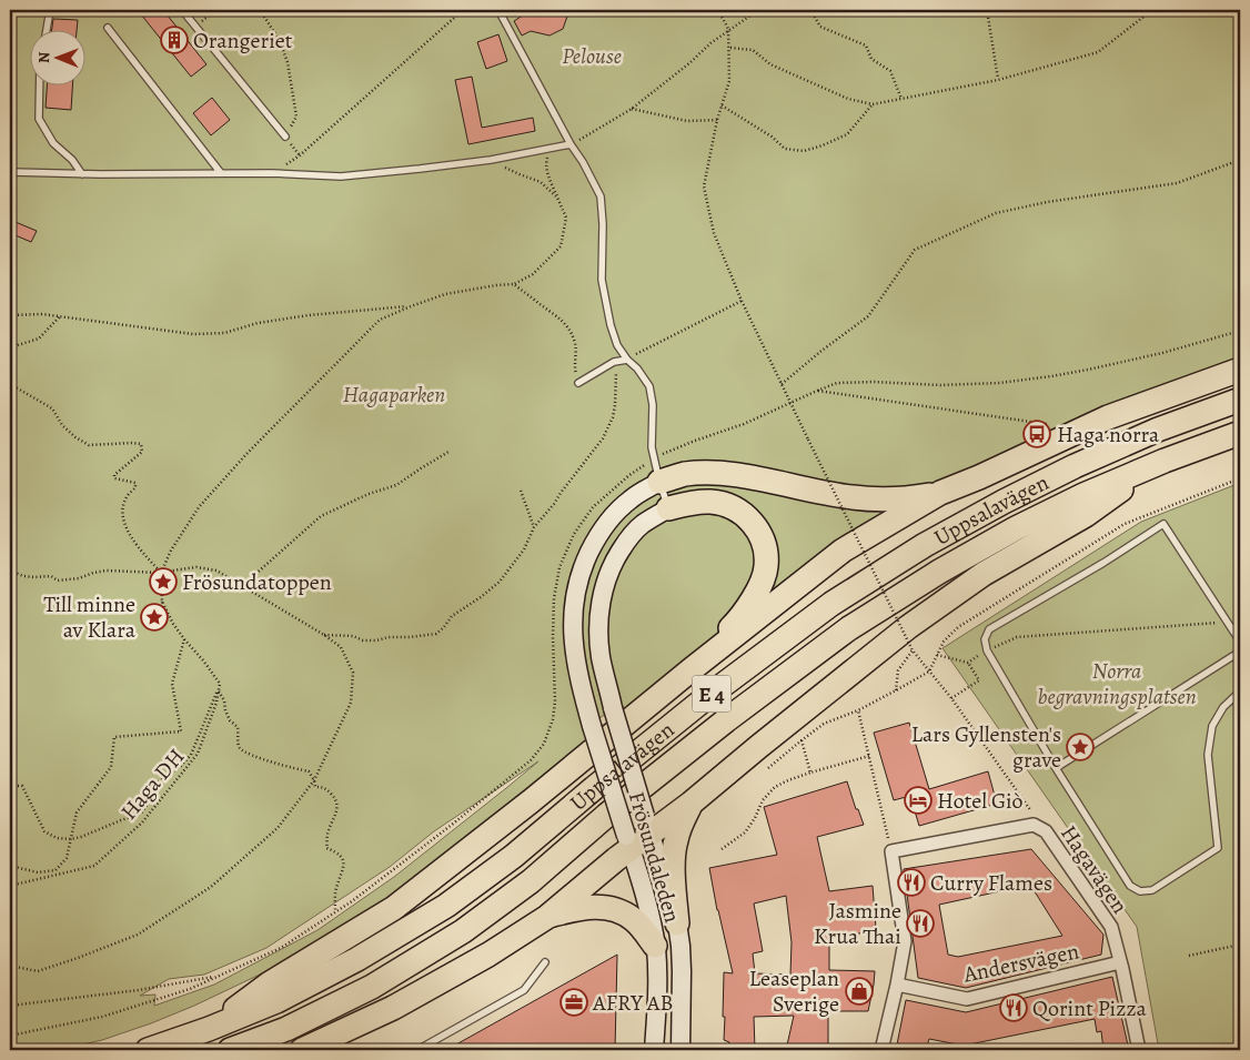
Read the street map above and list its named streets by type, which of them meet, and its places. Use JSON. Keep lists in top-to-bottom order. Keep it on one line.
{"streets":{"highway":["Uppsalavägen","E 4"],"main road":["Frösundaleden"],"street":["Hagavägen","Andersvägen"],"path":["Haga DH"]},"crossings":[["Hagavägen","Andersvägen"]],"parks":["Pelouse","Hagaparken","Norra begravningsplatsen"],"places":{"building":["Orangeriet"],"bus stop":["Haga norra"],"place":["Frösundatoppen","Till minne av Klara","Lars Gyllensten's grave"],"hotel":["Hotel Giò"],"restaurant":["Curry Flames","Jasmine Krua Thai","Qorint Pizza"],"shop":["Leaseplan Sverige"],"office":["AFRY AB"]},"north":"left"}
